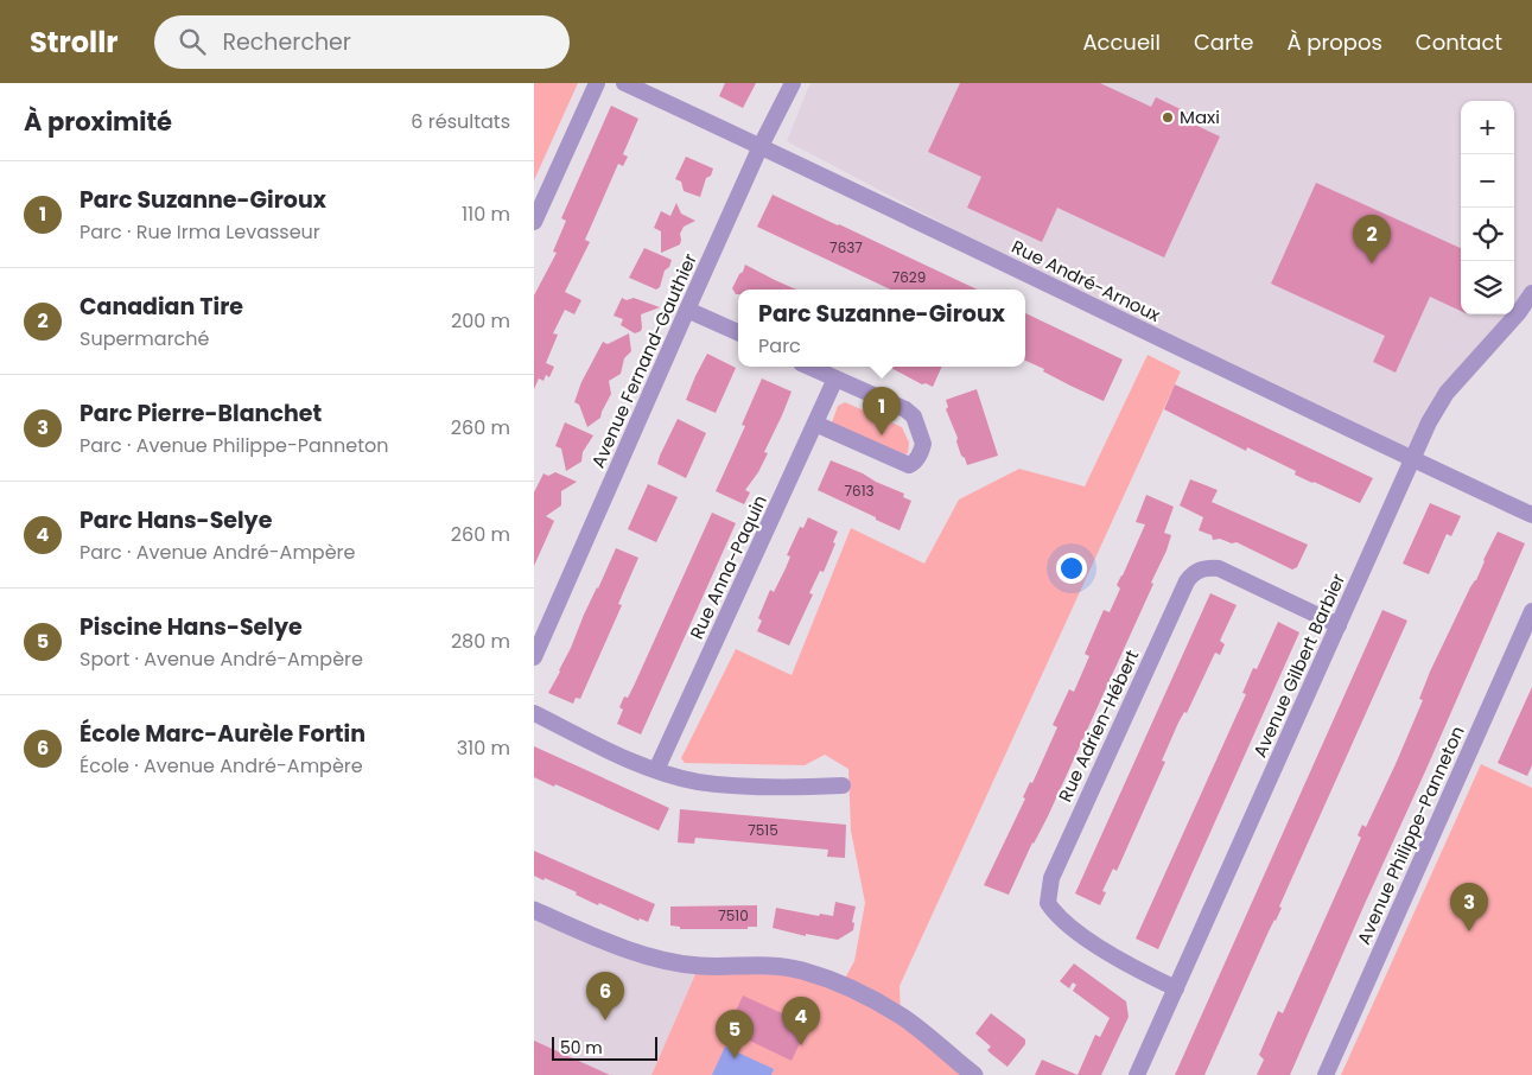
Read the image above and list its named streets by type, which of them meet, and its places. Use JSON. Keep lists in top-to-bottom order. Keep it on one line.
{"streets":{"street":["Rue André-Arnoux","Avenue Fernand-Gauthier","Rue Anna-Paquin","Avenue Gilbert Barbier","Rue Adrien-Hébert","Avenue Philippe-Panneton"]},"crossings":[["Rue André-Arnoux","Avenue Fernand-Gauthier"],["Rue André-Arnoux","Avenue Gilbert Barbier"],["Avenue Gilbert Barbier","Rue Adrien-Hébert"]],"places":["Maxi"],"house_numbers":["7637","7629","7613","7515","7510"],"scale_bar":"50 m","page":{"header":"Strollr","search":"Rechercher","nav":["Accueil","Carte","À propos","Contact"],"heading":["À proximité","6 résultats"],"map_buttons":["+","−"],"list":[{"mark":"1","name":"Parc Suzanne-Giroux","note":"Parc · Rue Irma Levasseur","value":"110 m"},{"mark":"2","name":"Canadian Tire","note":"Supermarché","value":"200 m"},{"mark":"3","name":"Parc Pierre-Blanchet","note":"Parc · Avenue Philippe-Panneton","value":"260 m"},{"mark":"4","name":"Parc Hans-Selye","note":"Parc · Avenue André-Ampère","value":"260 m"},{"mark":"5","name":"Piscine Hans-Selye","note":"Sport · Avenue André-Ampère","value":"280 m"},{"mark":"6","name":"École Marc-Aurèle Fortin","note":"École · Avenue André-Ampère","value":"310 m"}],"pins":["2","1","3","6","4","5"],"popup":["Parc Suzanne-Giroux","Parc"],"scale":"50 m"}}
